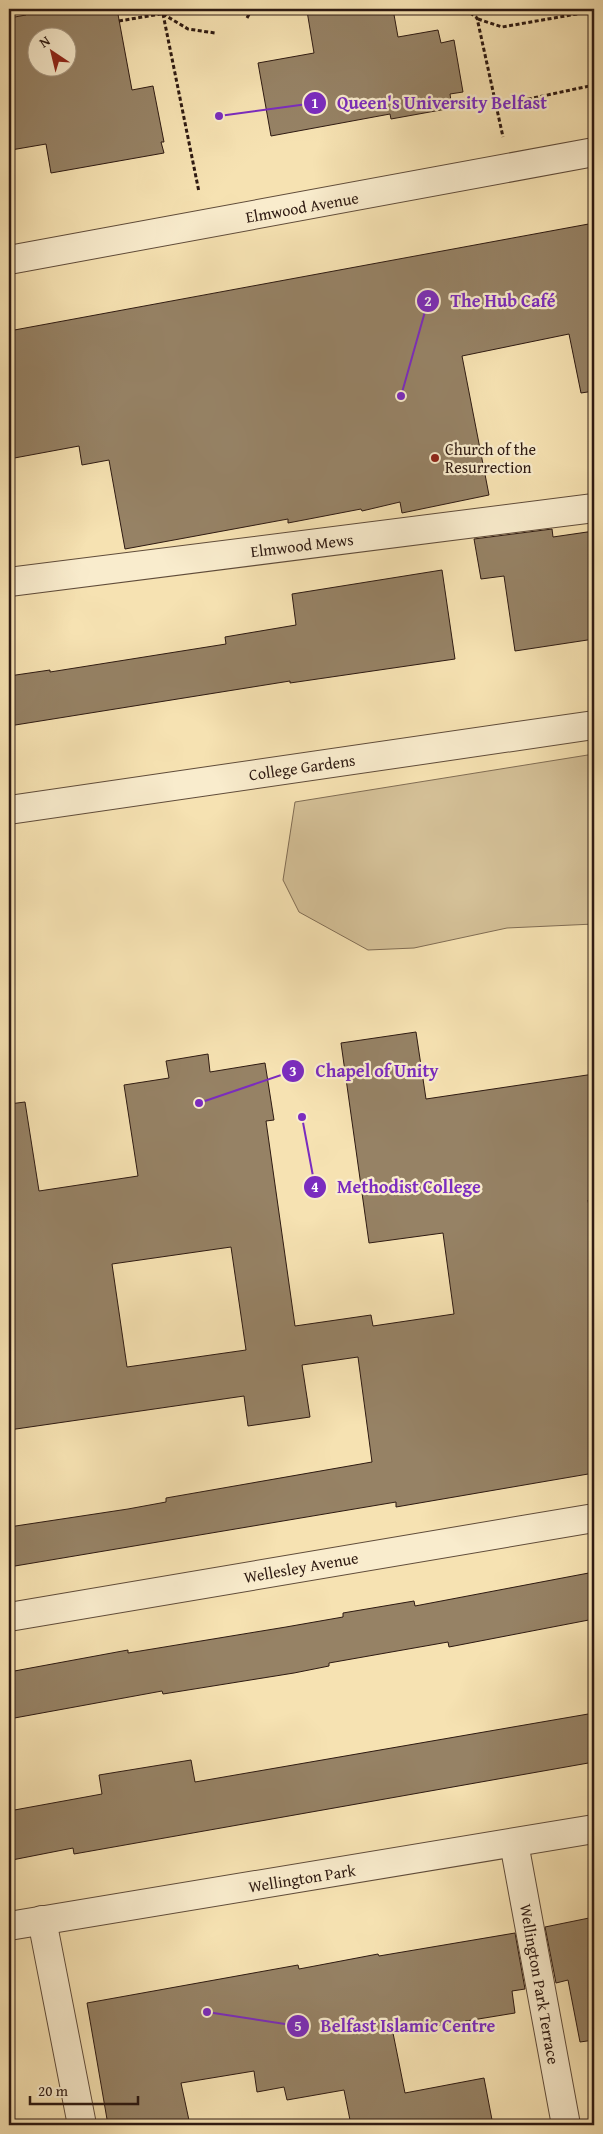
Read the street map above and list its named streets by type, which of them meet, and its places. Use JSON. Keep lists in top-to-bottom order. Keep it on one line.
{"streets":{"street":["Elmwood Avenue","Elmwood Mews","College Gardens","Wellesley Avenue","Wellington Park","Wellington Park Terrace"]},"crossings":[["Wellington Park","Wellington Park Terrace"]],"places":["Queen's University Belfast","The Hub Café","Church of the Resurrection","Chapel of Unity","Methodist College","Belfast Islamic Centre"],"scale_bar":"20 m","north":"top left"}
